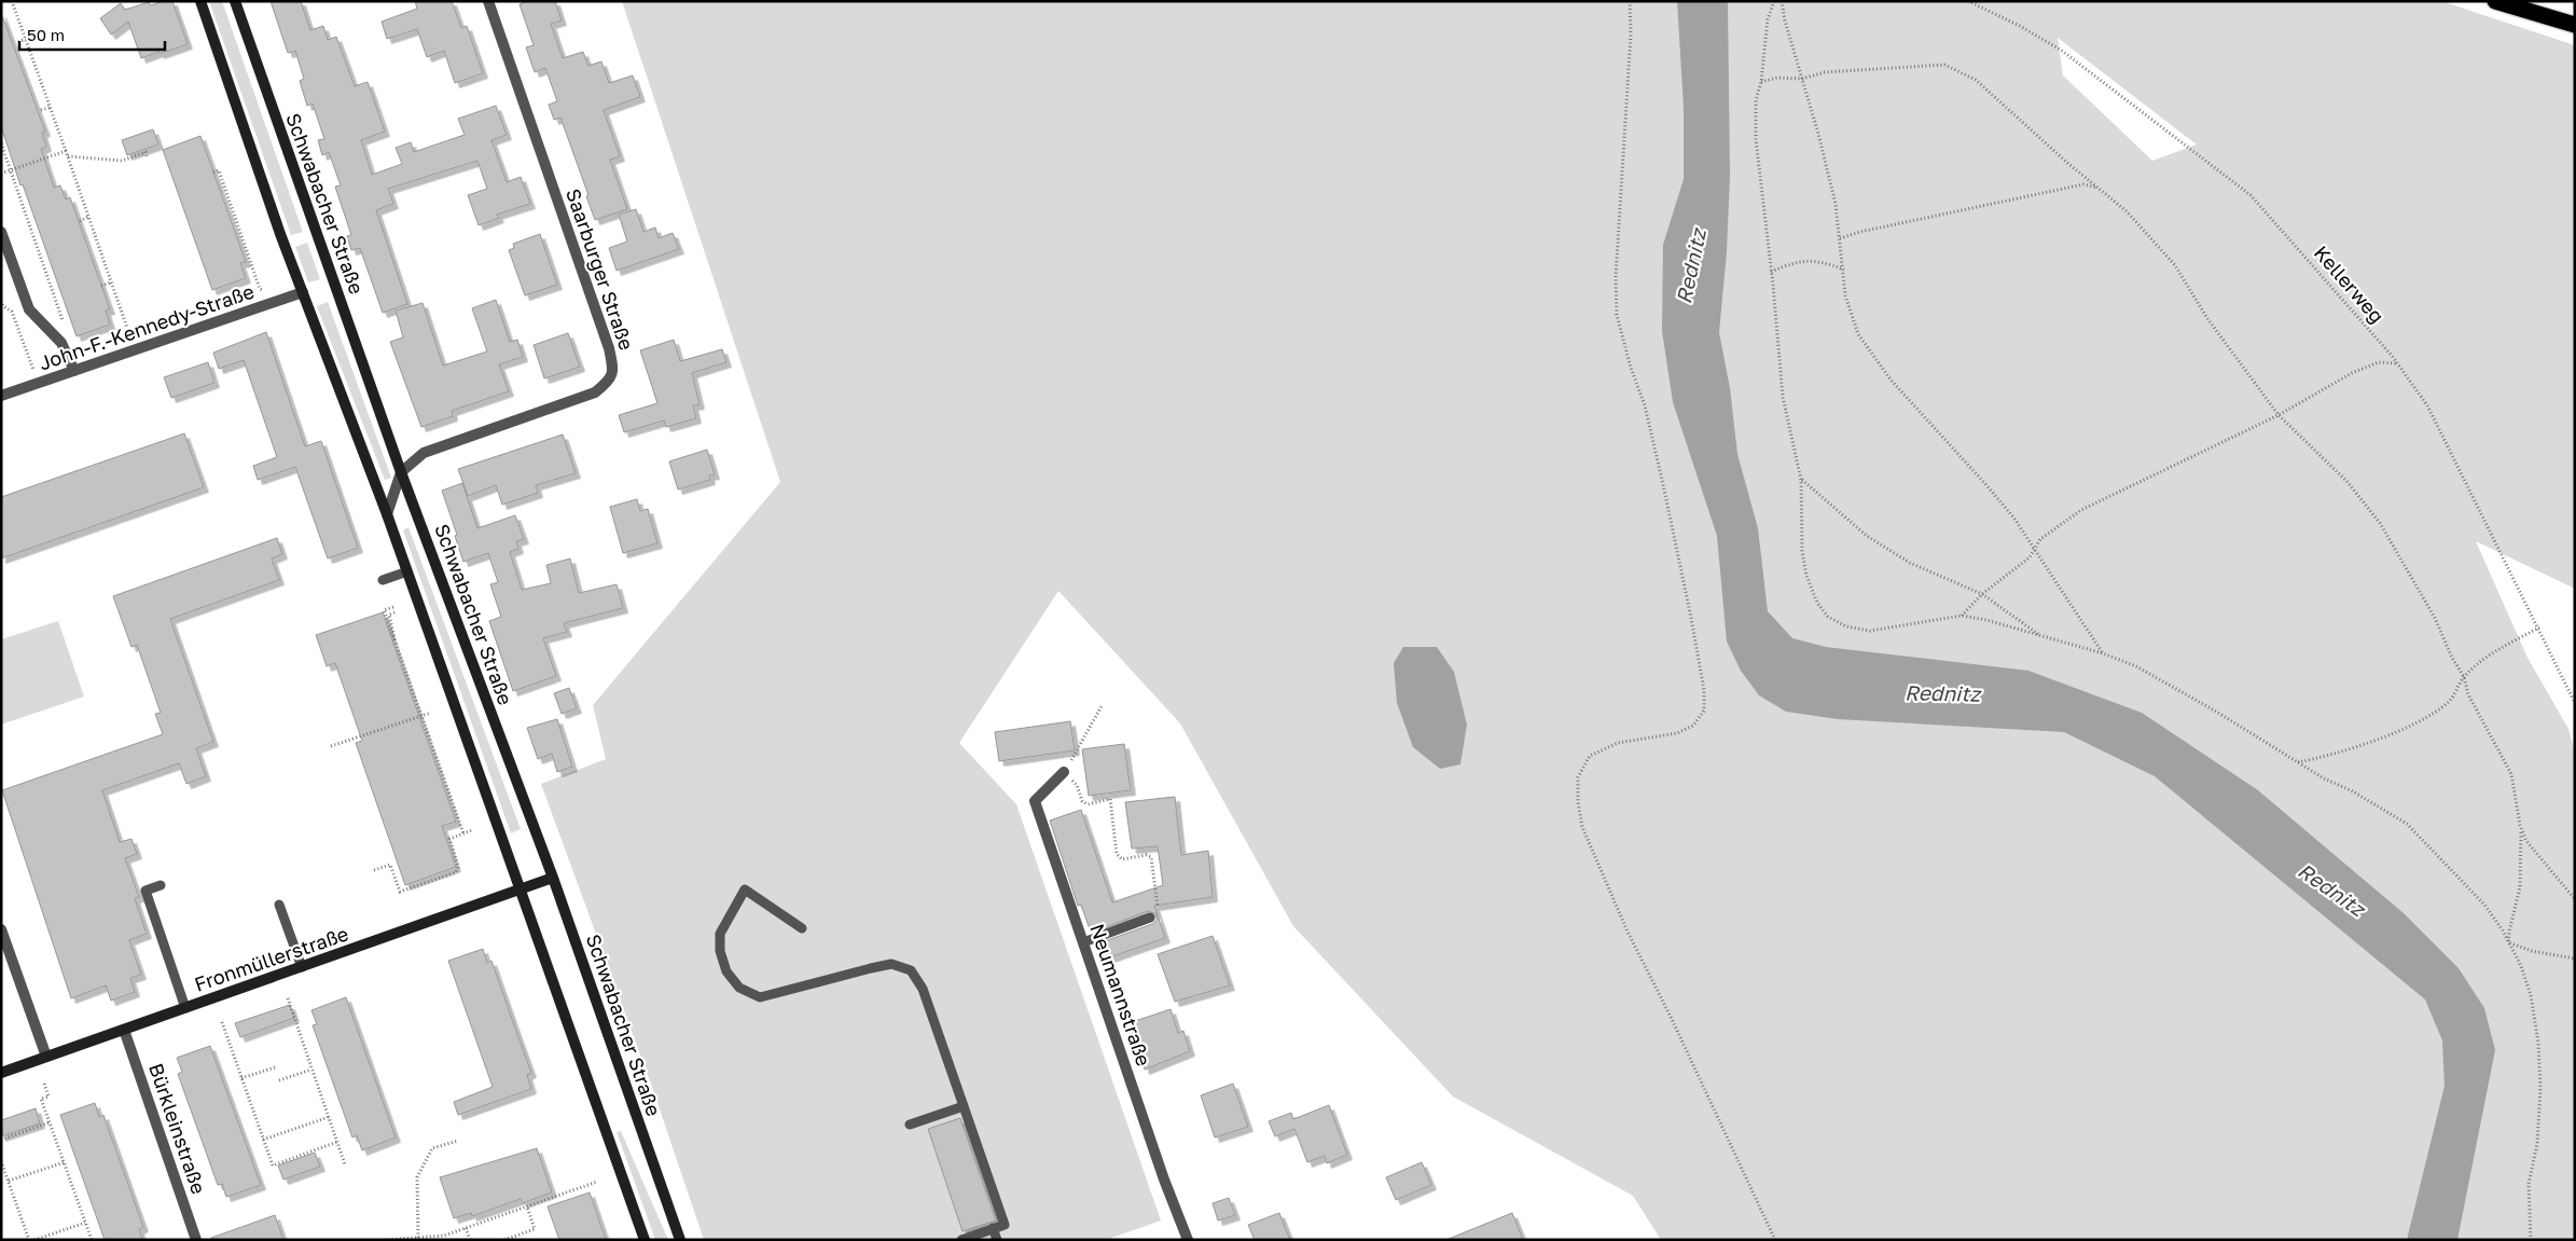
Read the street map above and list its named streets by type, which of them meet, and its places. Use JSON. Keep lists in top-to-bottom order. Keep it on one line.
{"streets":{"main road":["Schwabacher Straße","Fronmüllerstraße"],"street":["Saarburger Straße","John-F.-Kennedy-Straße","Neumannstraße","Bürkleinstraße"],"path":["Kellerweg"]},"crossings":[["Schwabacher Straße","Saarburger Straße"],["Schwabacher Straße","Fronmüllerstraße"],["Fronmüllerstraße","Bürkleinstraße"]],"water":["Rednitz"],"scale_bar":"50 m"}
